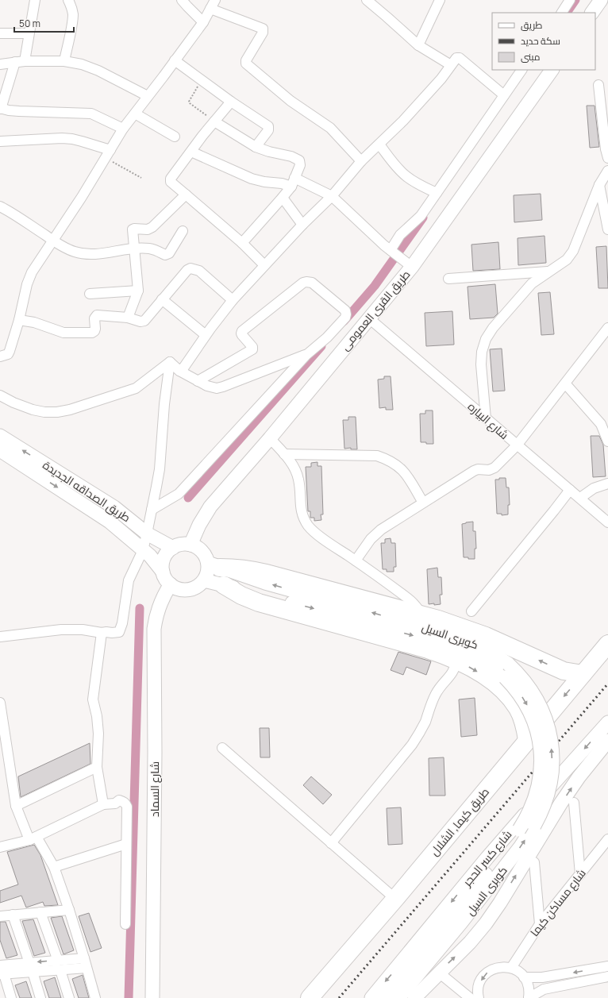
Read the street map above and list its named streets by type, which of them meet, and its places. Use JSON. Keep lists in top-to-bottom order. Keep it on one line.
{"streets":{"highway":["طريق كيما, الشلال"],"street":["طريق القرى العمومى","شارع البياره","طريق الصداقه الجديدة","كوبرى السيل","شارع السماد","شارع كسر الحجر","شارع مساكن كيما"]},"crossings":[["طريق القرى العمومى","شارع البياره"],["طريق القرى العمومى","طريق الصداقه الجديدة"],["طريق القرى العمومى","كوبرى السيل"],["طريق القرى العمومى","شارع السماد"],["طريق الصداقه الجديدة","كوبرى السيل"],["طريق الصداقه الجديدة","شارع السماد"],["كوبرى السيل","شارع السماد"]],"legend":["طريق","سكة حديد","مبنى"],"scale_bar":"50 m"}
